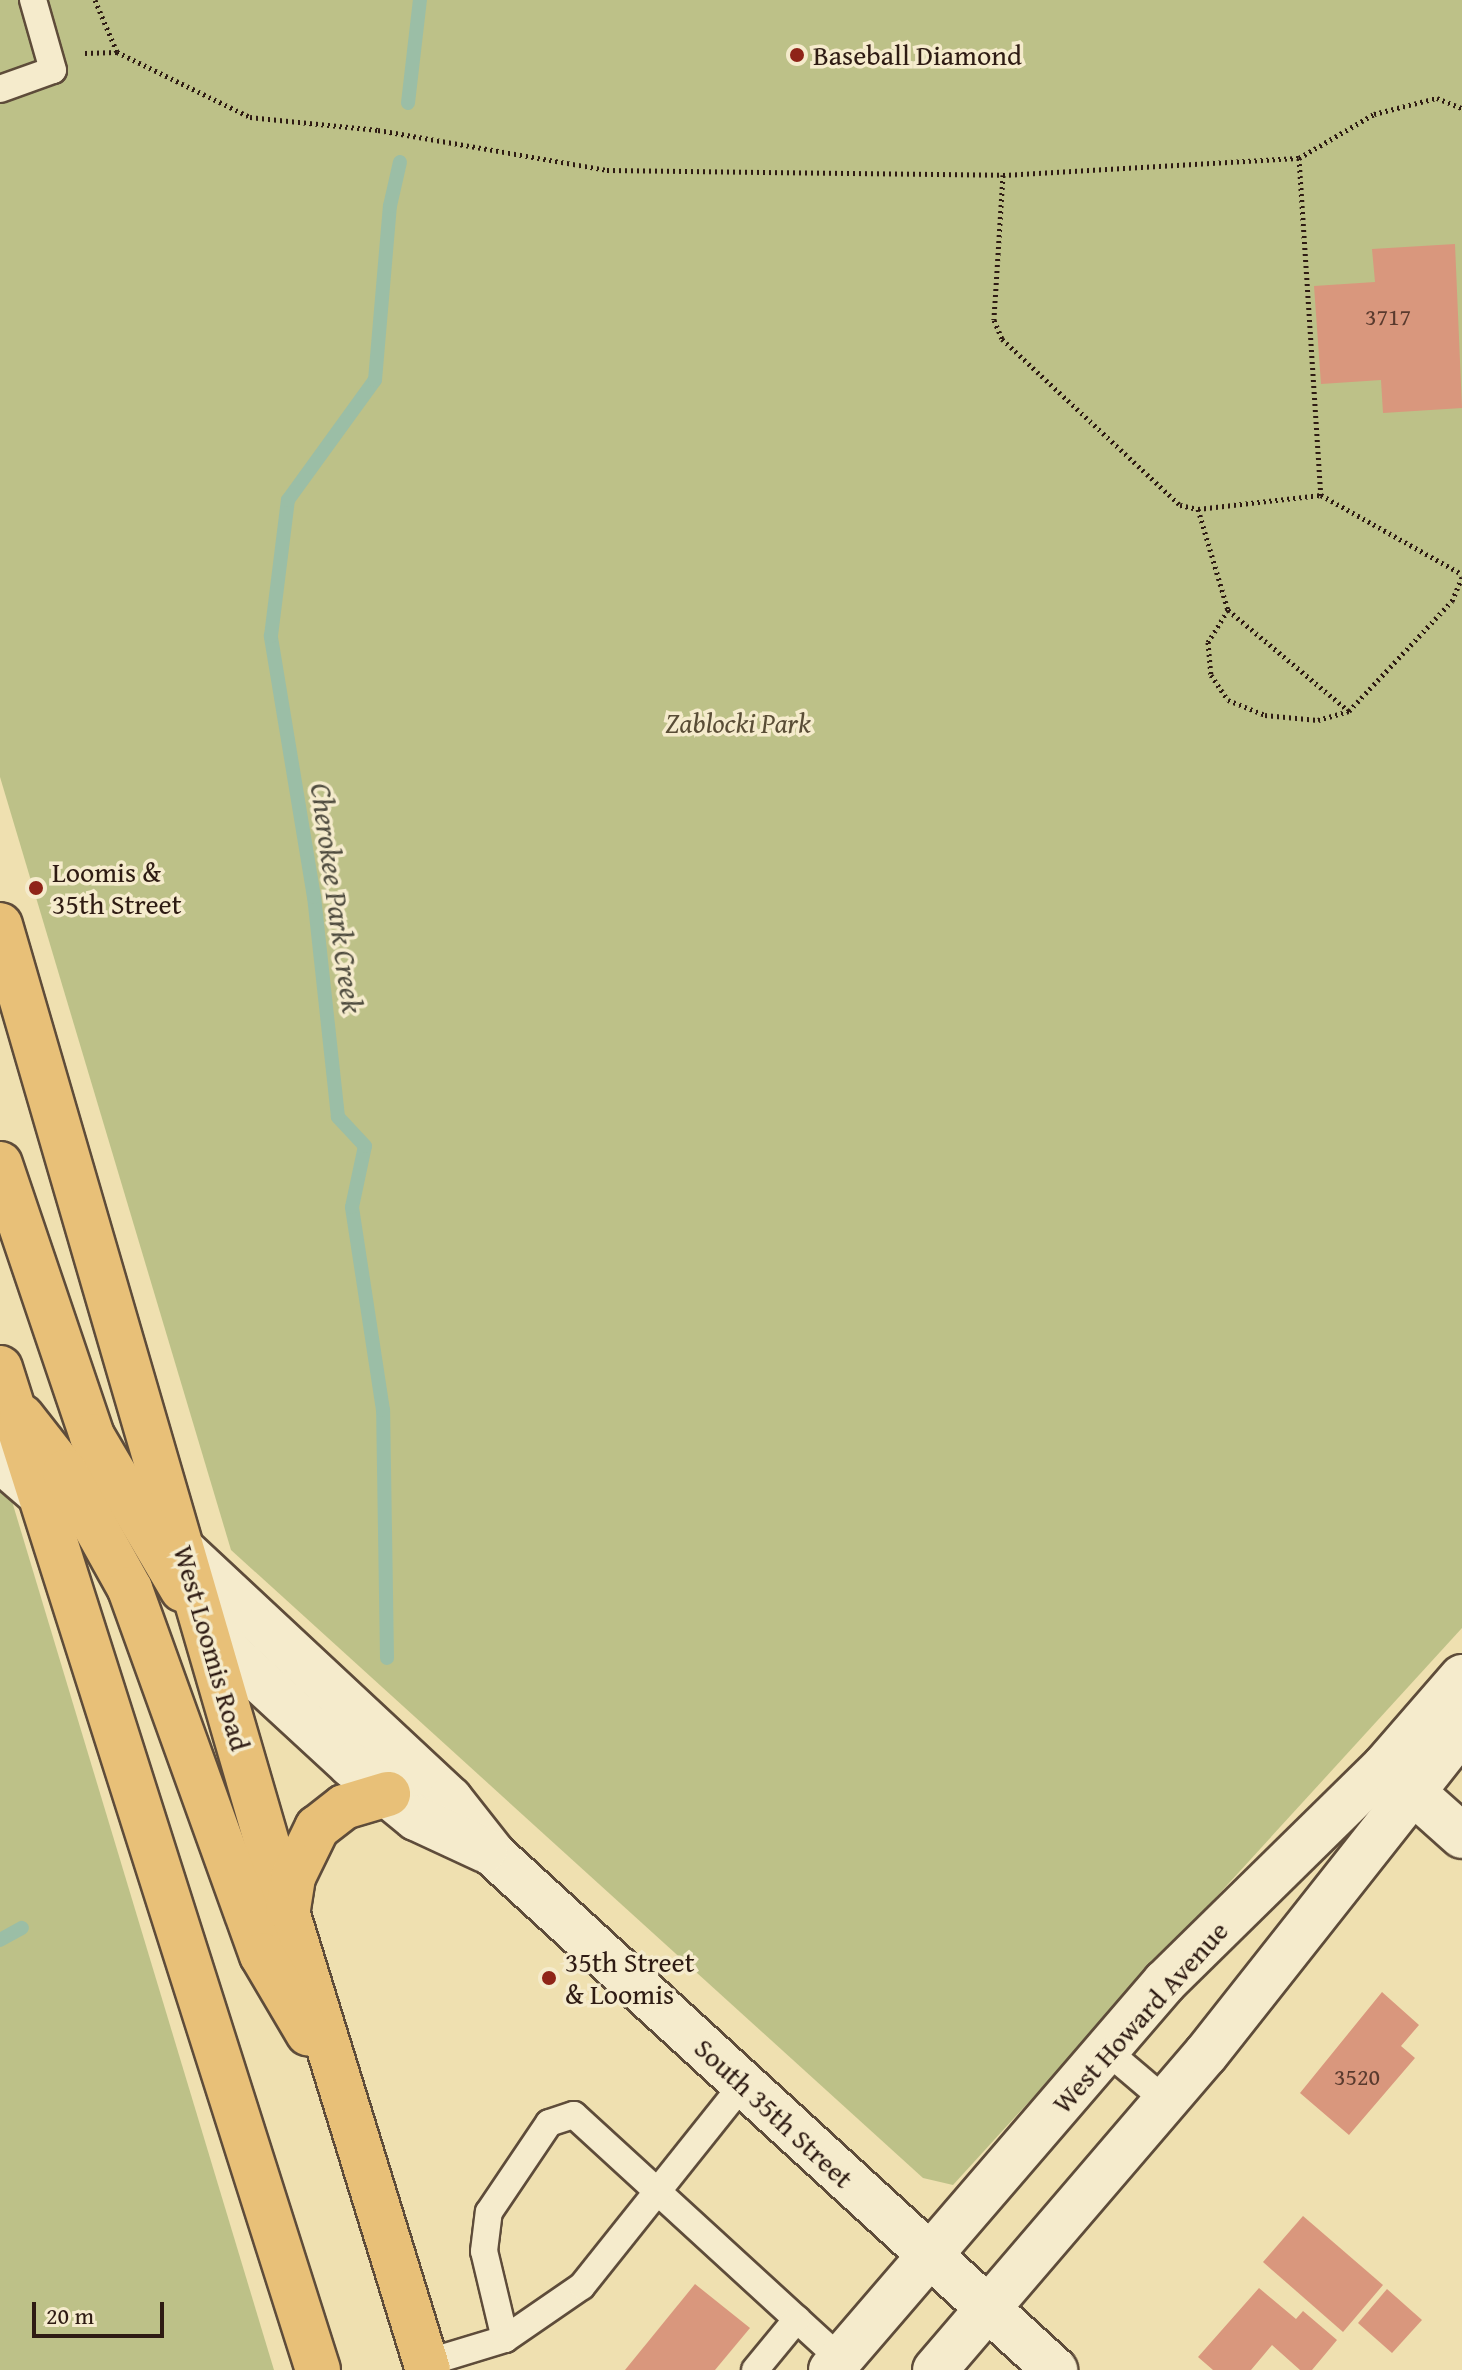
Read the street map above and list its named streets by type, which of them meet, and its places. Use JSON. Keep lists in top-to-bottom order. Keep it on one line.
{"streets":{"main road":["West Loomis Road"],"street":["West Howard Avenue","South 35th Street"]},"crossings":[["West Loomis Road","South 35th Street"],["West Howard Avenue","South 35th Street"]],"water":["Cherokee Park Creek"],"parks":["Zablocki Park"],"places":["Baseball Diamond","Loomis & 35th Street","35th Street & Loomis"],"house_numbers":["3717","3520"],"scale_bar":"20 m"}
